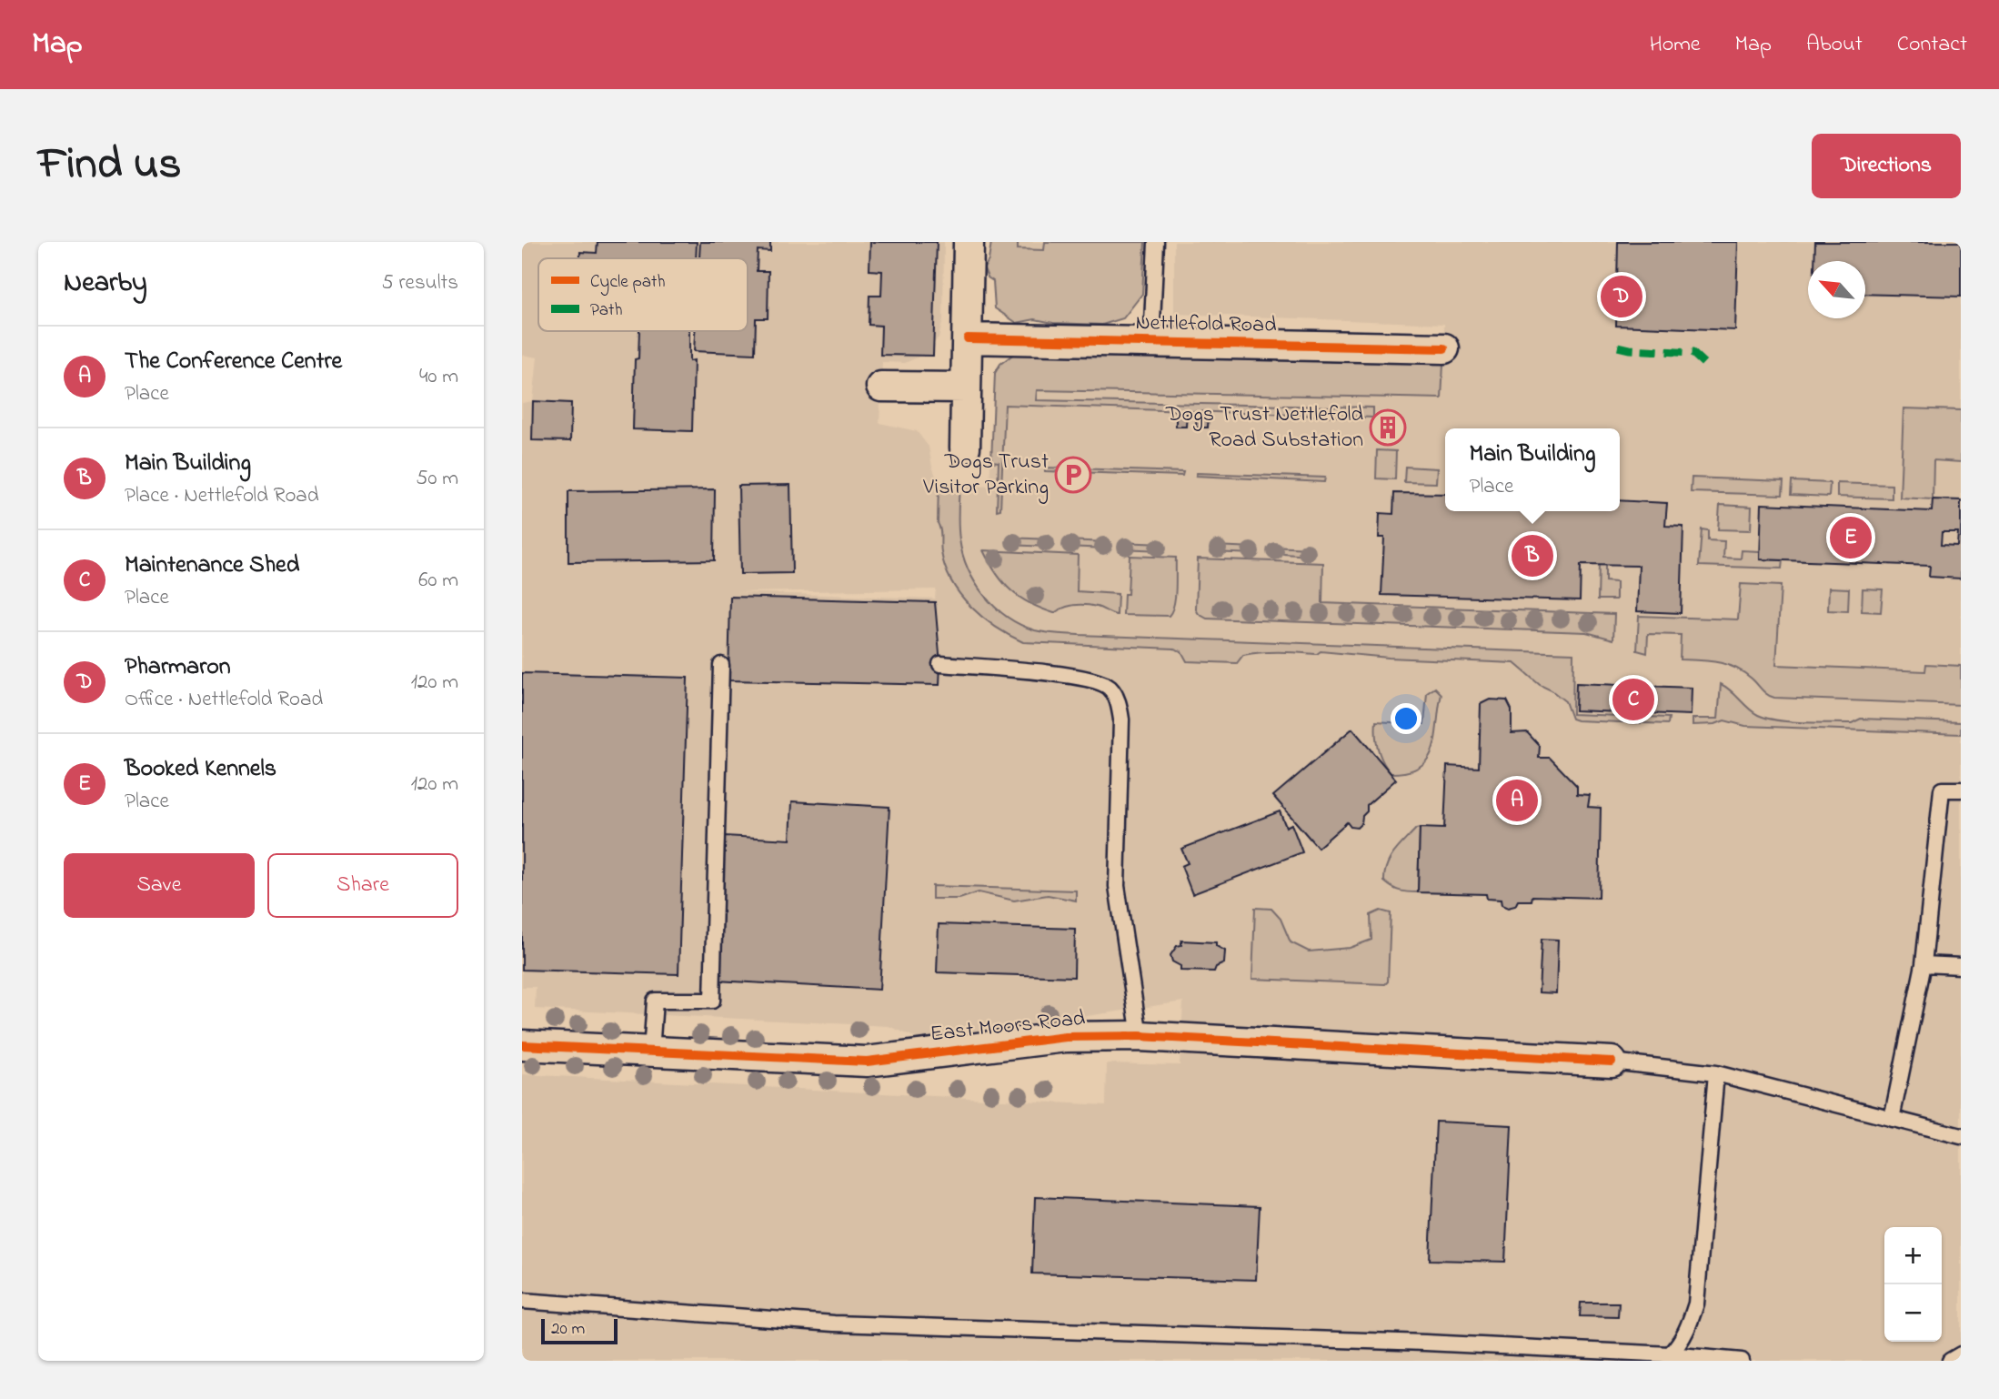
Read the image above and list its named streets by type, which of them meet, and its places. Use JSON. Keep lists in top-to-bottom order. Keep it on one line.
{"streets":{"street":["Nettlefold Road","East Moors Road"]},"places":{"building":["Dogs Trust Nettlefold Road Substation"],"parking":["Dogs Trust Visitor Parking"]},"legend":["Cycle path","Path"],"scale_bar":"20 m","north":"top left","page":{"header":"Map","nav":["Home","Map","About","Contact"],"title":"Find us","buttons":["Directions",["Save","Share"]],"heading":["Nearby","5 results"],"pins":["D","E","B","C","A"],"list":[{"mark":"A","name":"The Conference Centre","note":"Place","value":"40 m"},{"mark":"B","name":"Main Building","note":"Place · Nettlefold Road","value":"50 m"},{"mark":"C","name":"Maintenance Shed","note":"Place","value":"60 m"},{"mark":"D","name":"Pharmaron","note":"Office · Nettlefold Road","value":"120 m"},{"mark":"E","name":"Booked Kennels","note":"Place","value":"120 m"}],"popup":["Main Building","Place"],"map_buttons":["+","−"],"scale":"20 m"}}
